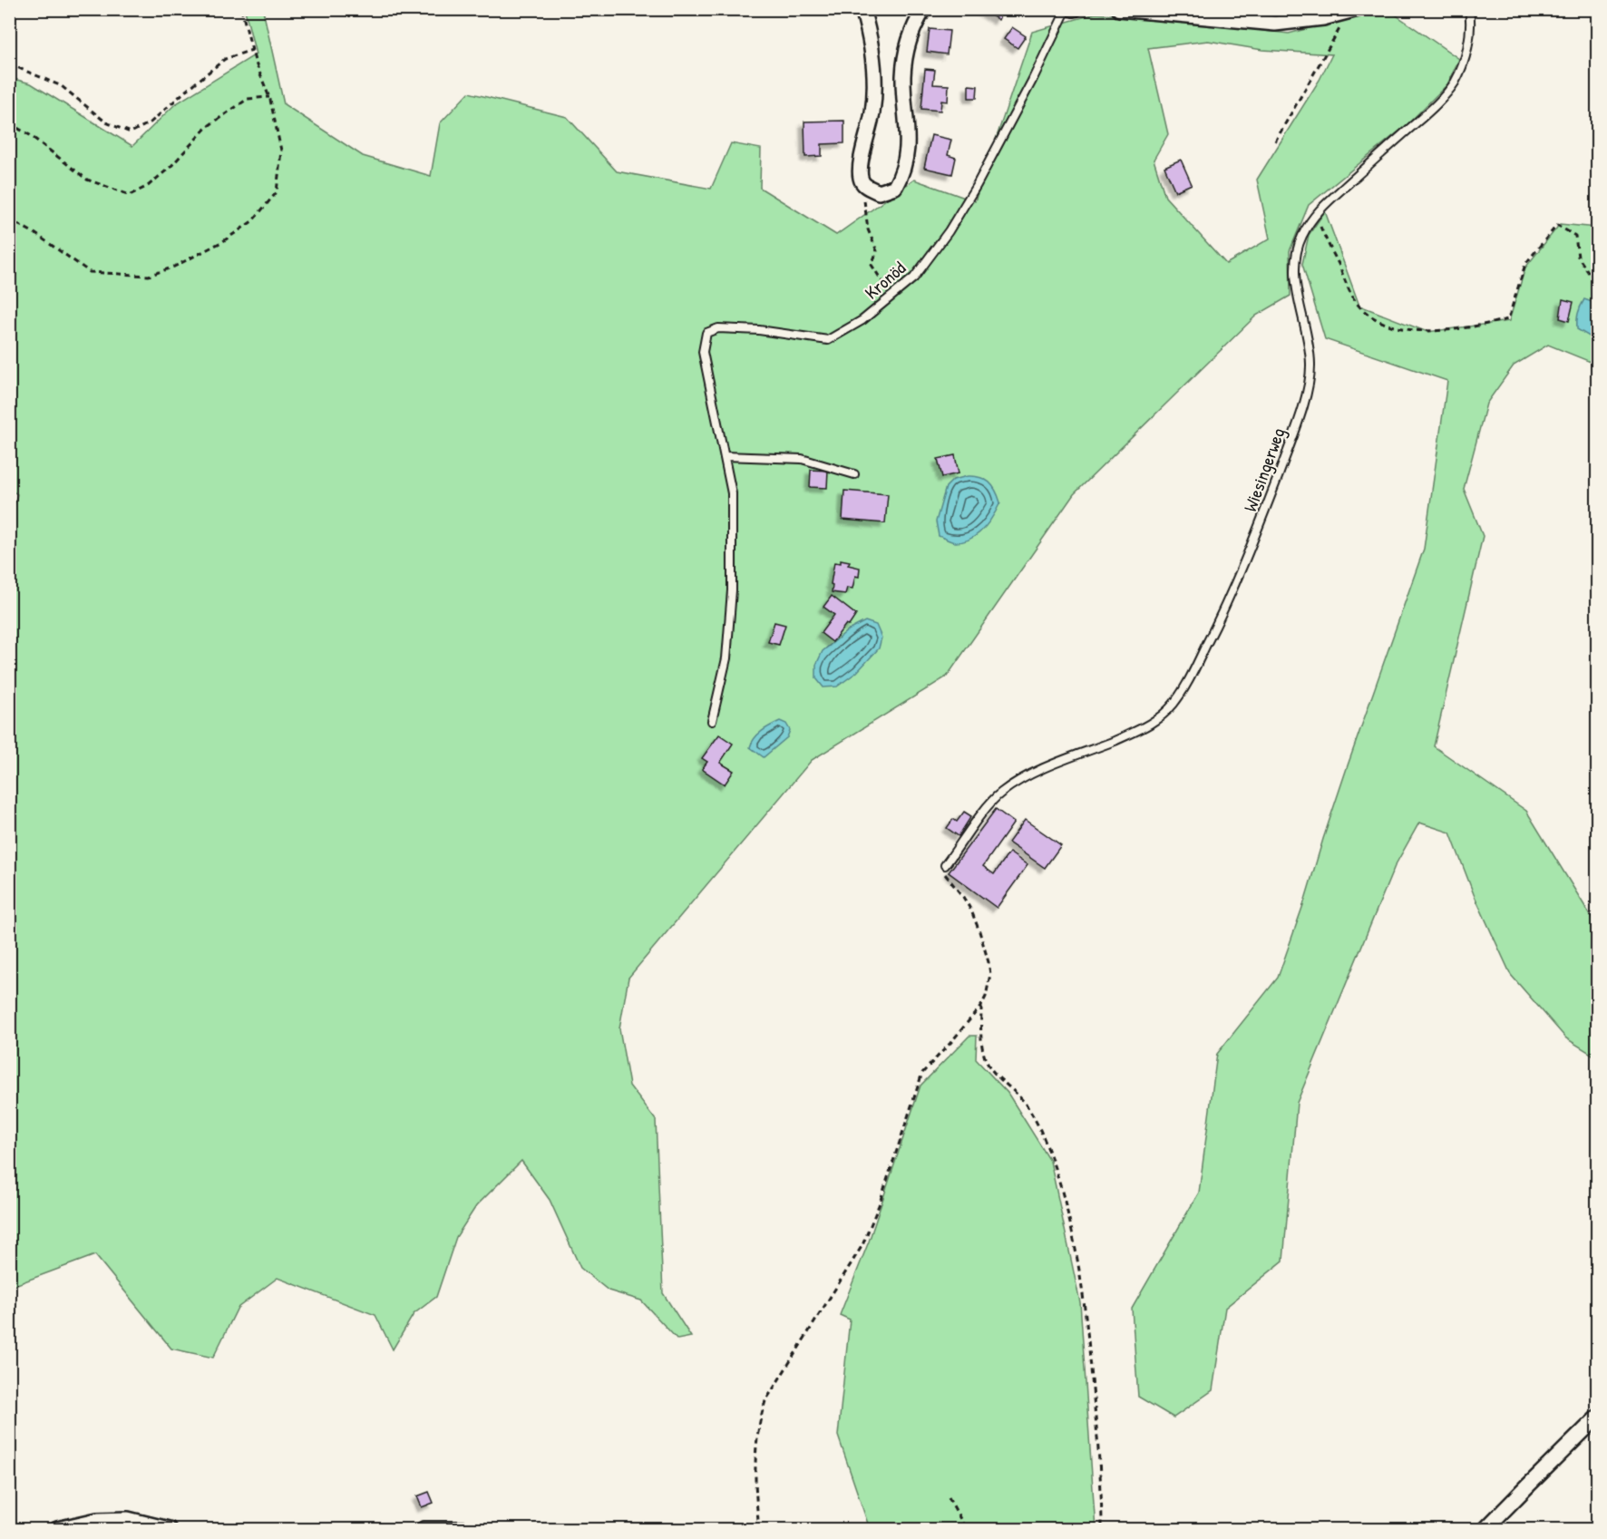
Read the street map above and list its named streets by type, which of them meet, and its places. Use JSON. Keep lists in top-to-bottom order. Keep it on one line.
{"streets":{"lane":["Kronöd","Wiesingerweg"]}}
